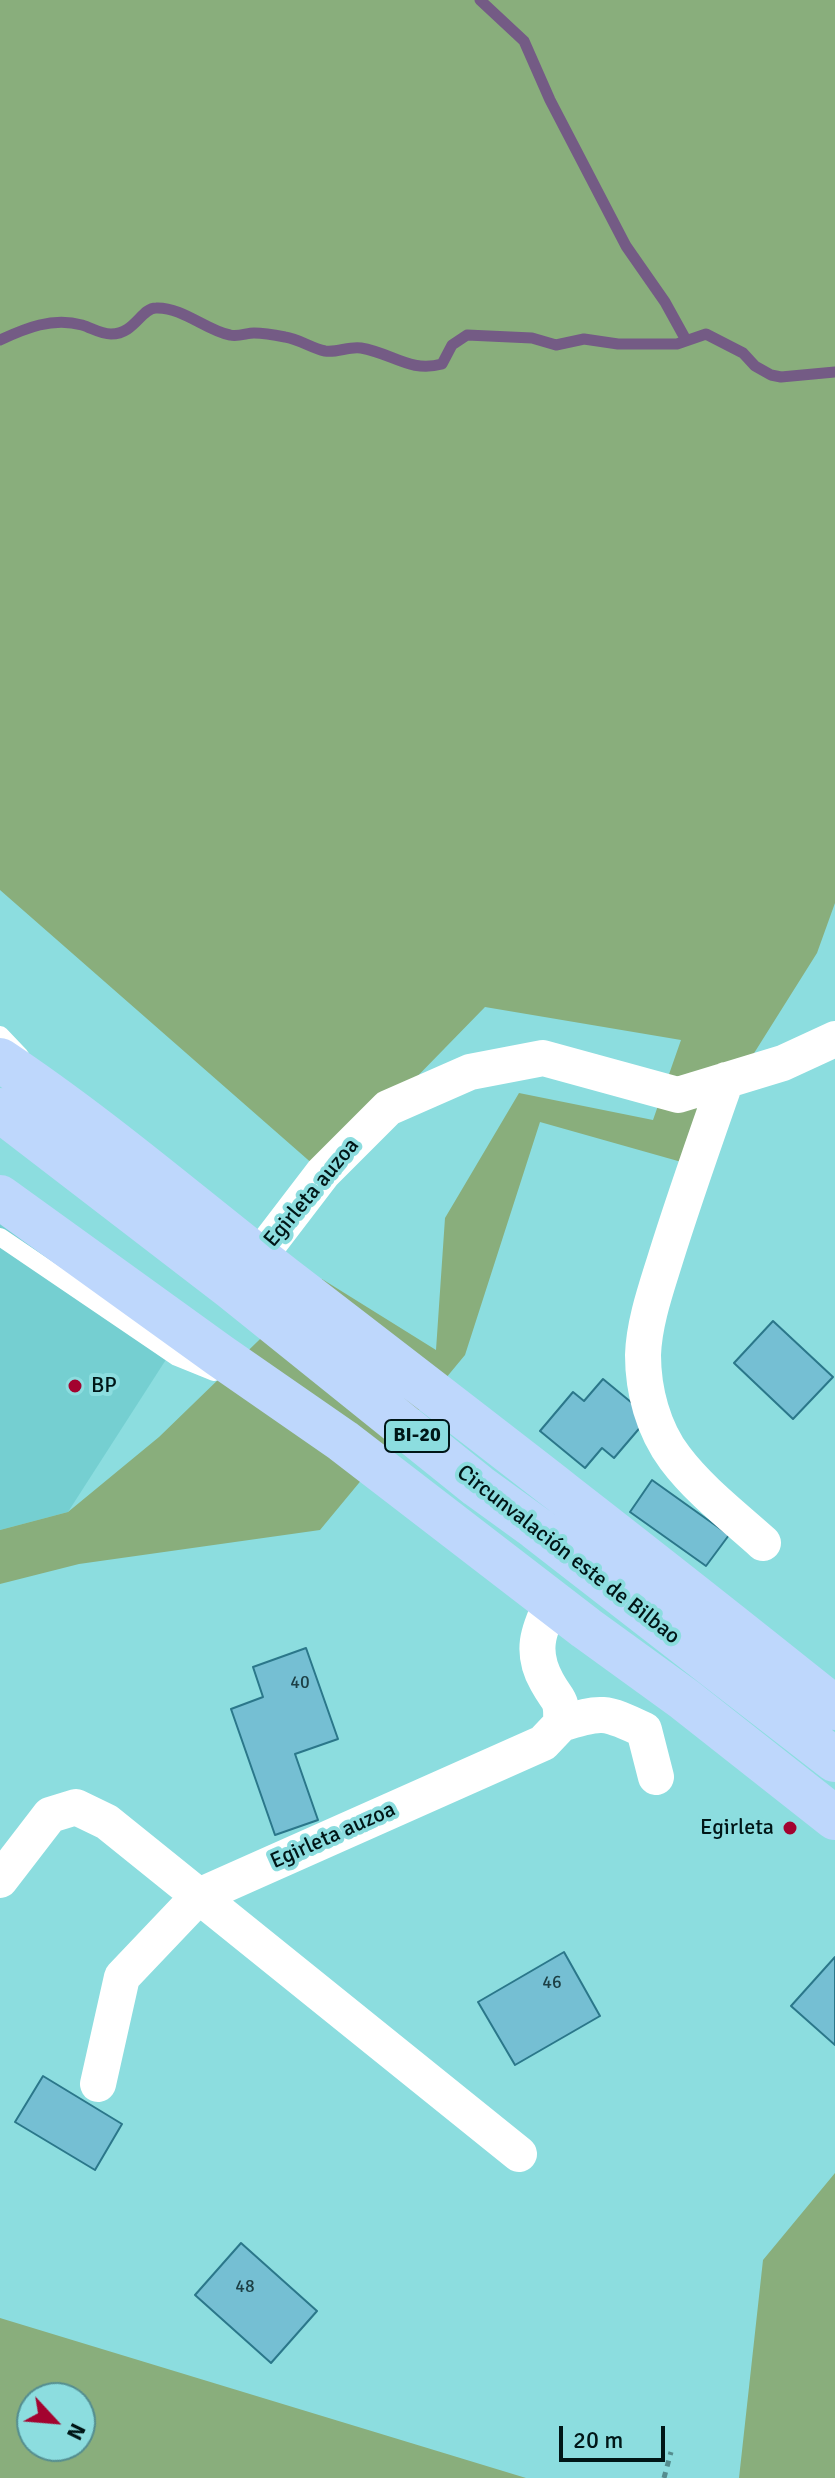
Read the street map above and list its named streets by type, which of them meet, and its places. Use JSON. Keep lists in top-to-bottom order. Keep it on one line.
{"streets":{"main road":["BI-20","Circunvalación este de Bilbao"],"street":["Egirleta auzoa"]},"crossings":[["Egirleta auzoa","Circunvalación este de Bilbao"]],"places":["BP","Egirleta"],"house_numbers":["40","46","48"],"scale_bar":"20 m","north":"bottom right"}
